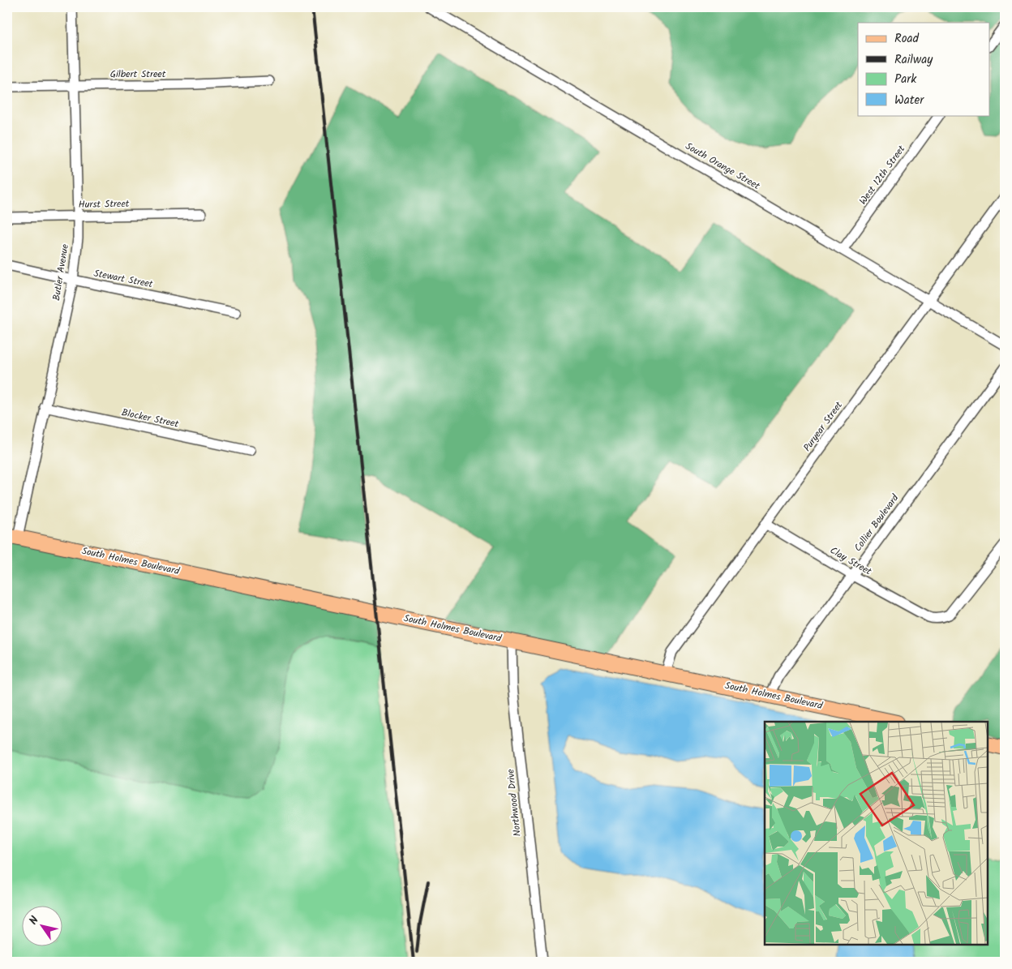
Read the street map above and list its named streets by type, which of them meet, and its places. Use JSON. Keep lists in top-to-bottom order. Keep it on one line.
{"streets":{"main road":["South Holmes Boulevard"],"street":["Gilbert Street","South Orange Street","West 12th Street","Hurst Street","Butler Avenue","Stewart Street","Blocker Street","Puryear Street","Collier Boulevard","Clay Street","Northwood Drive"]},"crossings":[["Gilbert Street","Butler Avenue"],["South Orange Street","West 12th Street"],["South Orange Street","Puryear Street"],["Hurst Street","Butler Avenue"],["Butler Avenue","Stewart Street"],["Butler Avenue","Blocker Street"],["Butler Avenue","South Holmes Boulevard"],["Puryear Street","South Holmes Boulevard"],["Puryear Street","Clay Street"],["Collier Boulevard","South Holmes Boulevard"],["Collier Boulevard","Clay Street"],["South Holmes Boulevard","Northwood Drive"]],"legend":["Road","Railway","Park","Water"],"north":"top left"}
